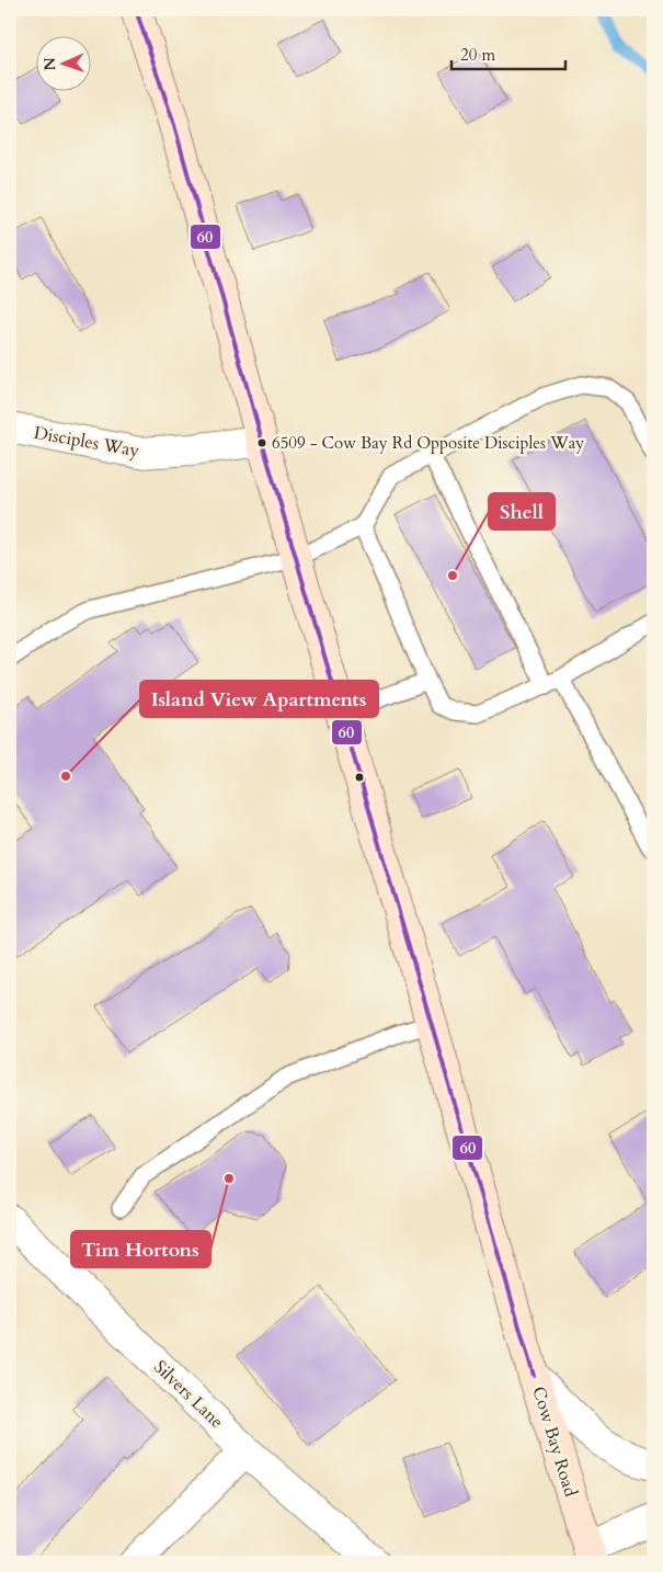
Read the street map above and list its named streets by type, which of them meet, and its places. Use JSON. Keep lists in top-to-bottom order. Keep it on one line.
{"streets":{"main road":["Cow Bay Road"],"street":["Disciples Way","Silvers Lane"]},"crossings":[["Disciples Way","Cow Bay Road"]],"places":["6509 - Cow Bay Rd Opposite Disciples Way","Shell","Island View Apartments","Tim Hortons"],"lines":["transit line 60"],"scale_bar":"20 m","north":"left"}
